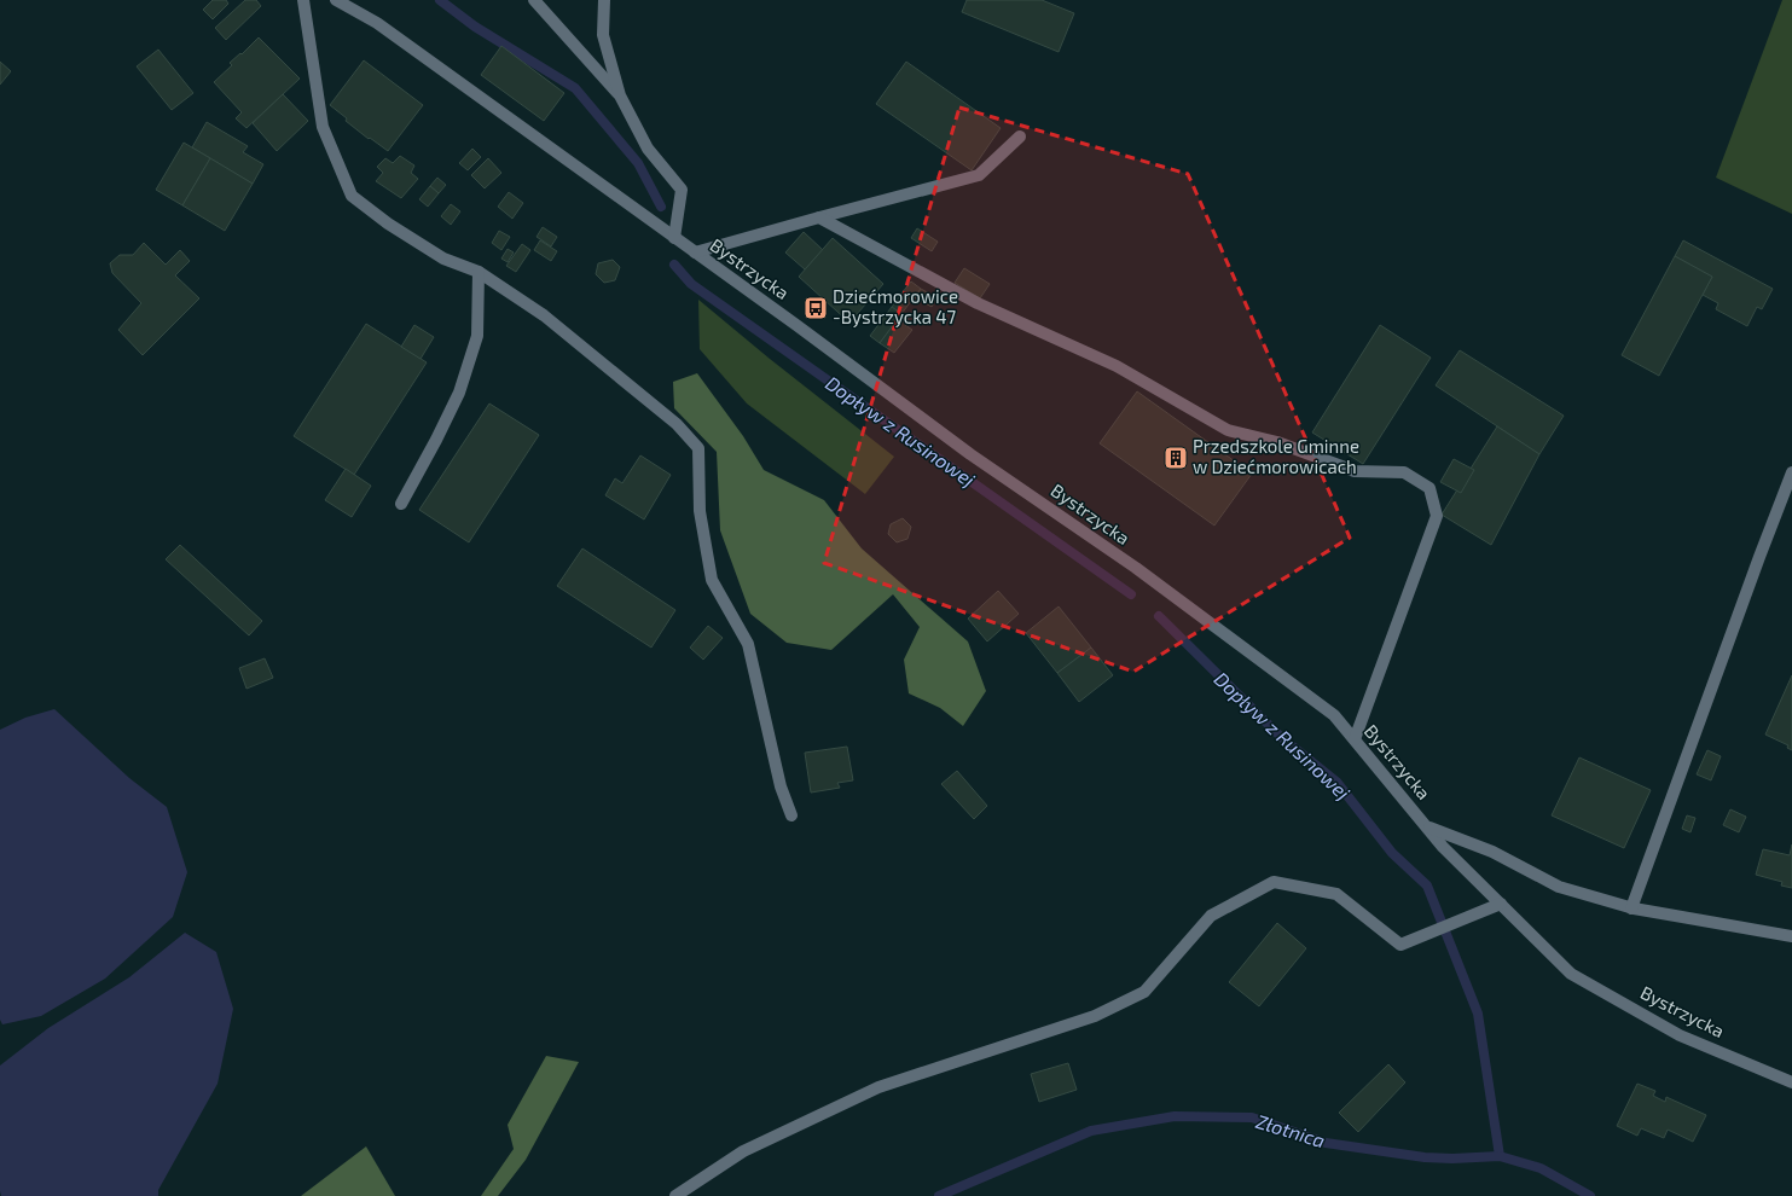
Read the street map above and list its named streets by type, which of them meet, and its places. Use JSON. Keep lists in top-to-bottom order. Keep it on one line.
{"streets":{"street":["Bystrzycka"]},"water":["Dopływ z Rusinowej","Złotnica"],"places":{"bus stop":["Dziećmorowice -Bystrzycka 47"],"building":["Przedszkole Gminne w Dziećmorowicach"]}}
